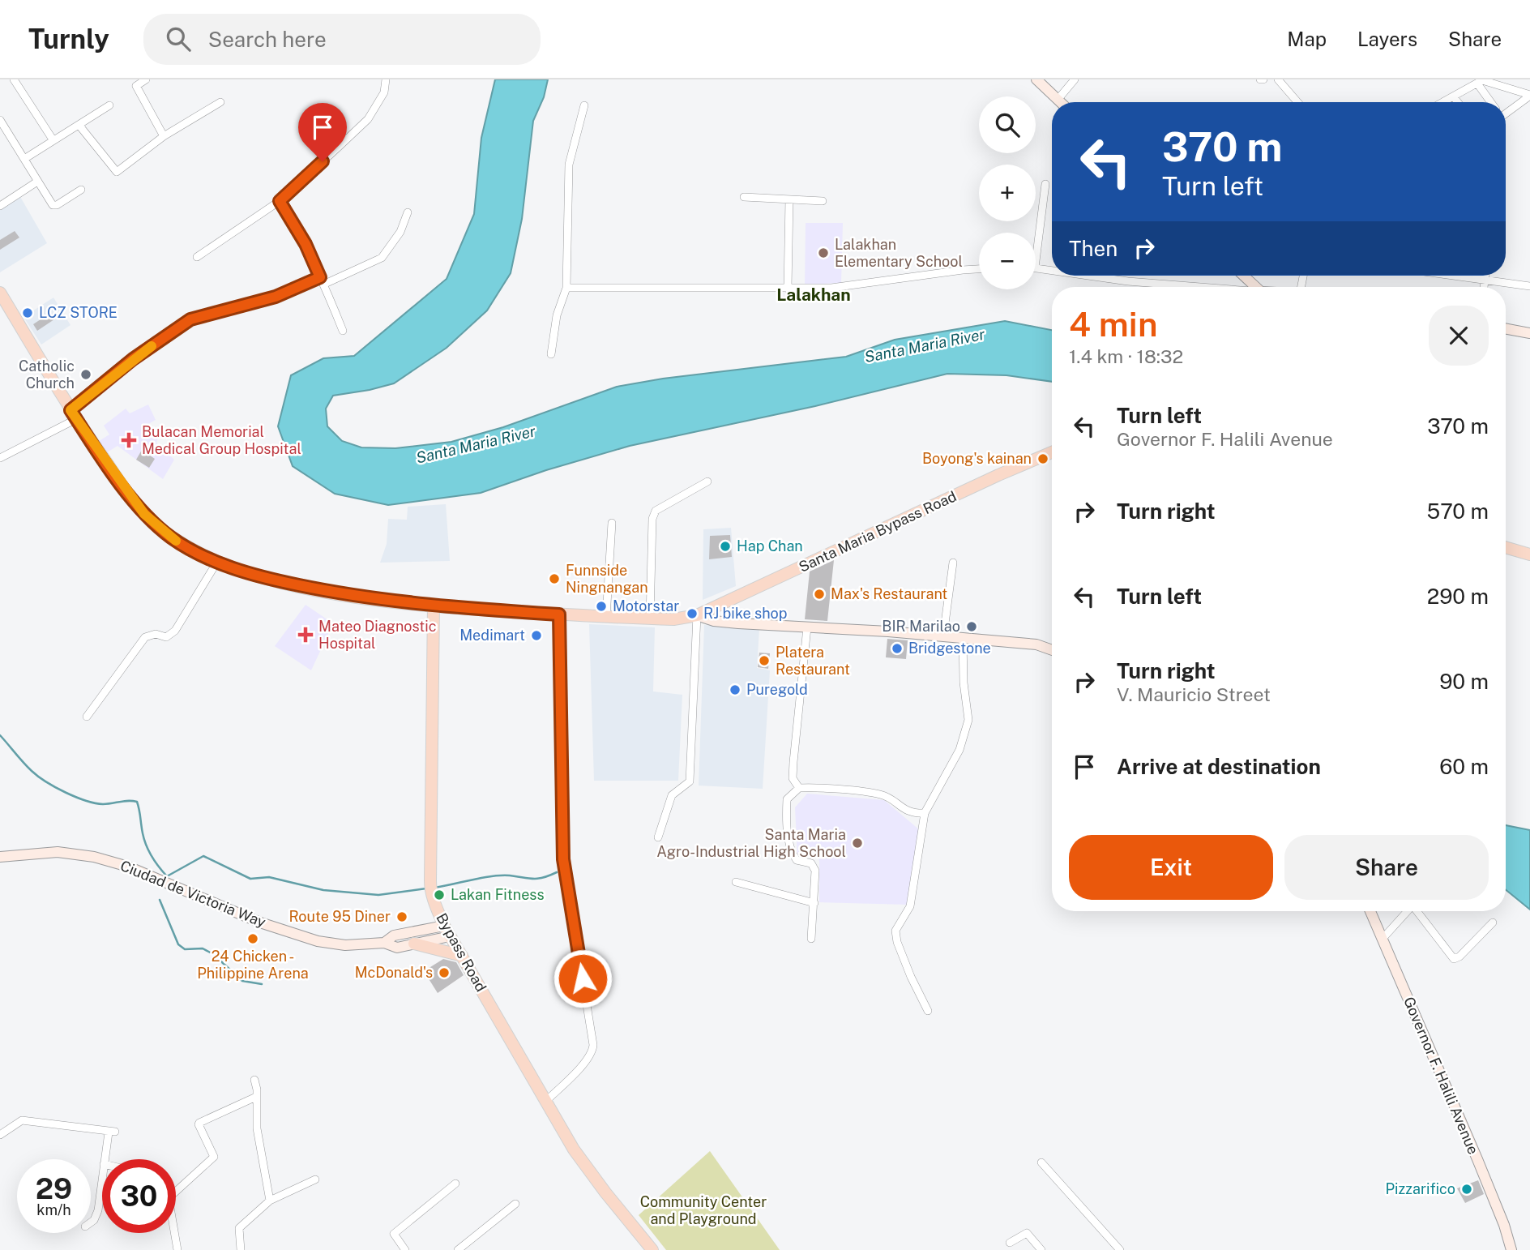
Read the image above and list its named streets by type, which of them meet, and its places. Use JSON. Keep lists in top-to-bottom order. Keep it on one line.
{"streets":{"main road":["Santa Maria Bypass Road","Ciudad de Victoria Way","Bypass Road","Governor F. Halili Avenue"]},"crossings":[["Ciudad de Victoria Way","Bypass Road"]],"districts":["Lalakhan"],"water":["Santa Maria River"],"parks":["Community Center and Playground"],"places":{"other":["Lalakhan Elementary School","LCZ STORE","Catholic Church","Boyong's kainan","Hap Chan","Funnside Ningnangan","Max's Restaurant","Motorstar","RJ bike shop","BIR Marilao","Medimart","Bridgestone","Platera Restaurant","Puregold","Santa Maria Agro-Industrial High School","Lakan Fitness","Route 95 Diner","24 Chicken - Philippine Arena","McDonald's","Pizzarifico"],"health":["Bulacan Memorial Medical Group Hospital","Mateo Diagnostic Hospital"]},"page":{"header":"Turnly","search":"Search here","nav":["Map","Layers","Share"],"map_buttons":["+","−"],"turn":["370 m","Turn left"],"then":"Then","heading":["4 min","1.4 km · 18:32"],"list":[{"name":"Turn left","note":"Governor F. Halili Avenue","value":"370 m"},{"name":"Turn right","value":"570 m"},{"name":"Turn left","value":"290 m"},{"name":"Turn right","note":"V. Mauricio Street","value":"90 m"},{"name":"Arrive at destination","value":"60 m"}],"buttons":["Exit","Share"],"speed":"29 km/h","limit":"30"}}
